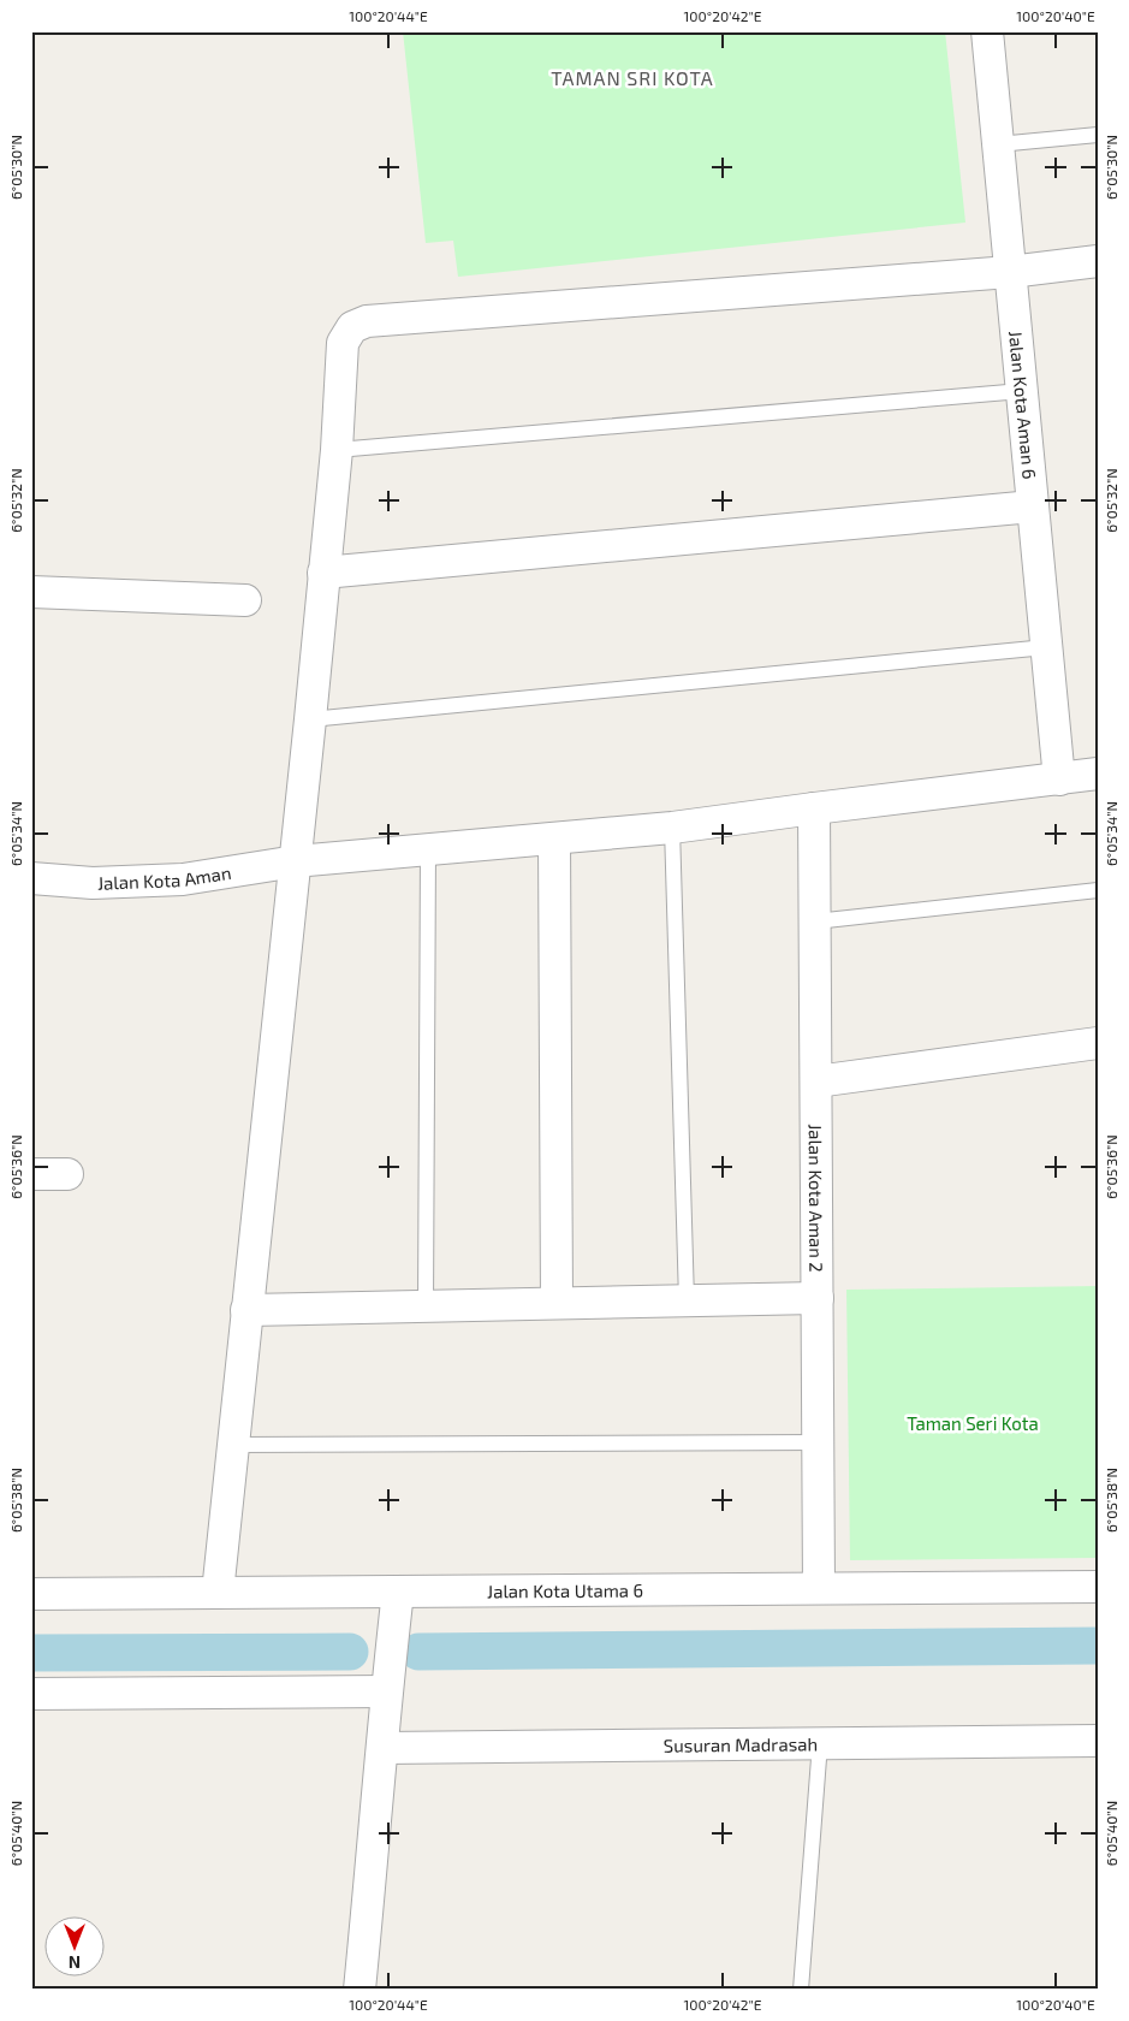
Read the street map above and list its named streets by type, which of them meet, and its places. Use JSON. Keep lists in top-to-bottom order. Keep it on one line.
{"streets":{"street":["Jalan Kota Aman 6","Jalan Kota Aman","Jalan Kota Aman 2","Jalan Kota Utama 6","Susuran Madrasah"]},"crossings":[["Jalan Kota Aman 6","Jalan Kota Aman"],["Jalan Kota Aman","Jalan Kota Aman 2"],["Jalan Kota Aman 2","Jalan Kota Utama 6"]],"districts":["TAMAN SRI KOTA"],"parks":["Taman Seri Kota"],"north":"bottom","coordinates":["100°20'44\"E","100°20'42\"E","100°20'40\"E","6°05'30\"N","6°05'32\"N","6°05'34\"N","6°05'36\"N","6°05'38\"N","6°05'40\"N"]}
